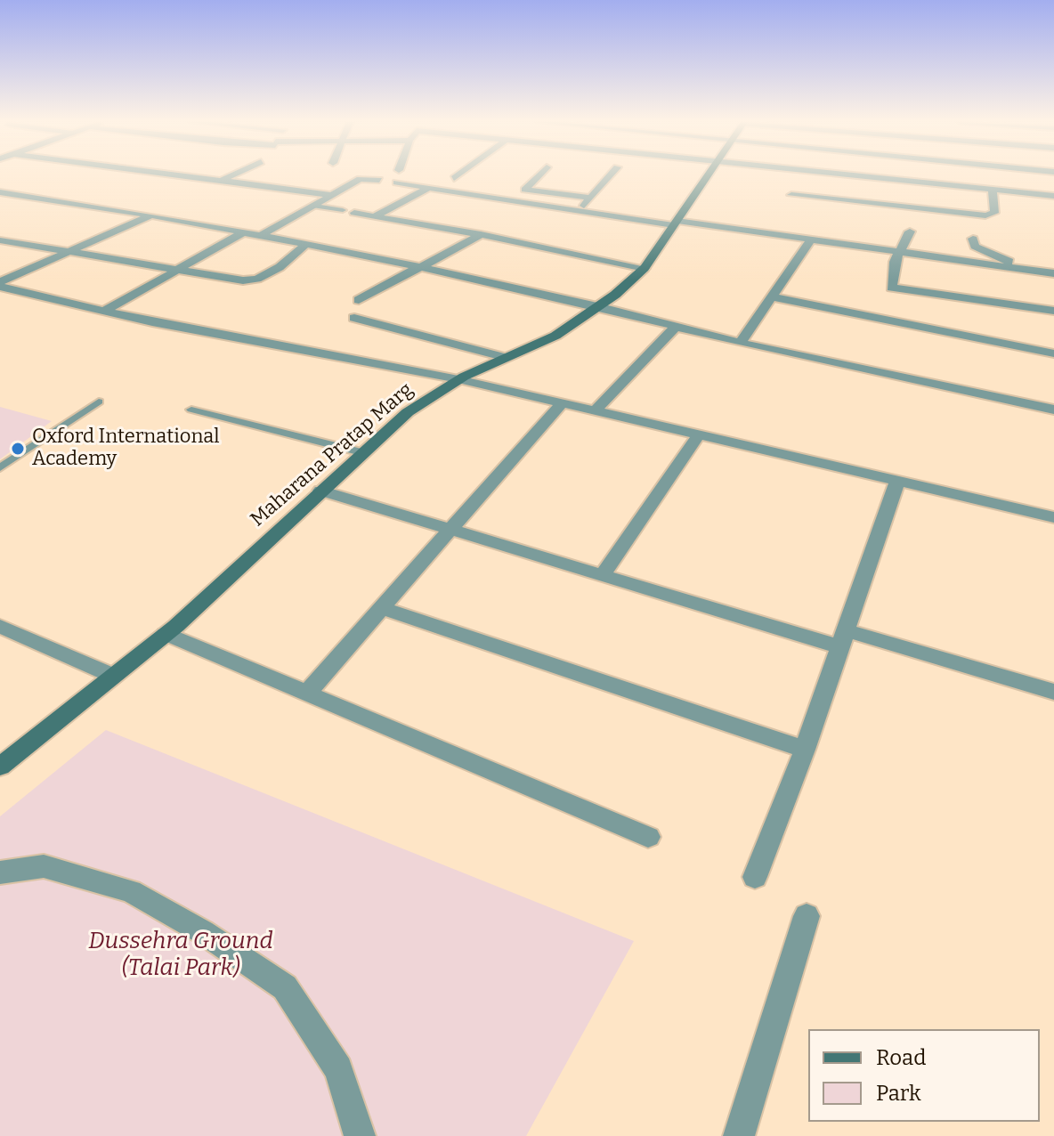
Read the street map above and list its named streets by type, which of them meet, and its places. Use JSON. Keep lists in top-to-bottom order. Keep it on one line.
{"streets":{"street":["Maharana Pratap Marg"]},"parks":["Dussehra Ground (Talai Park)"],"places":["Oxford International Academy"],"legend":["Road","Park"]}
